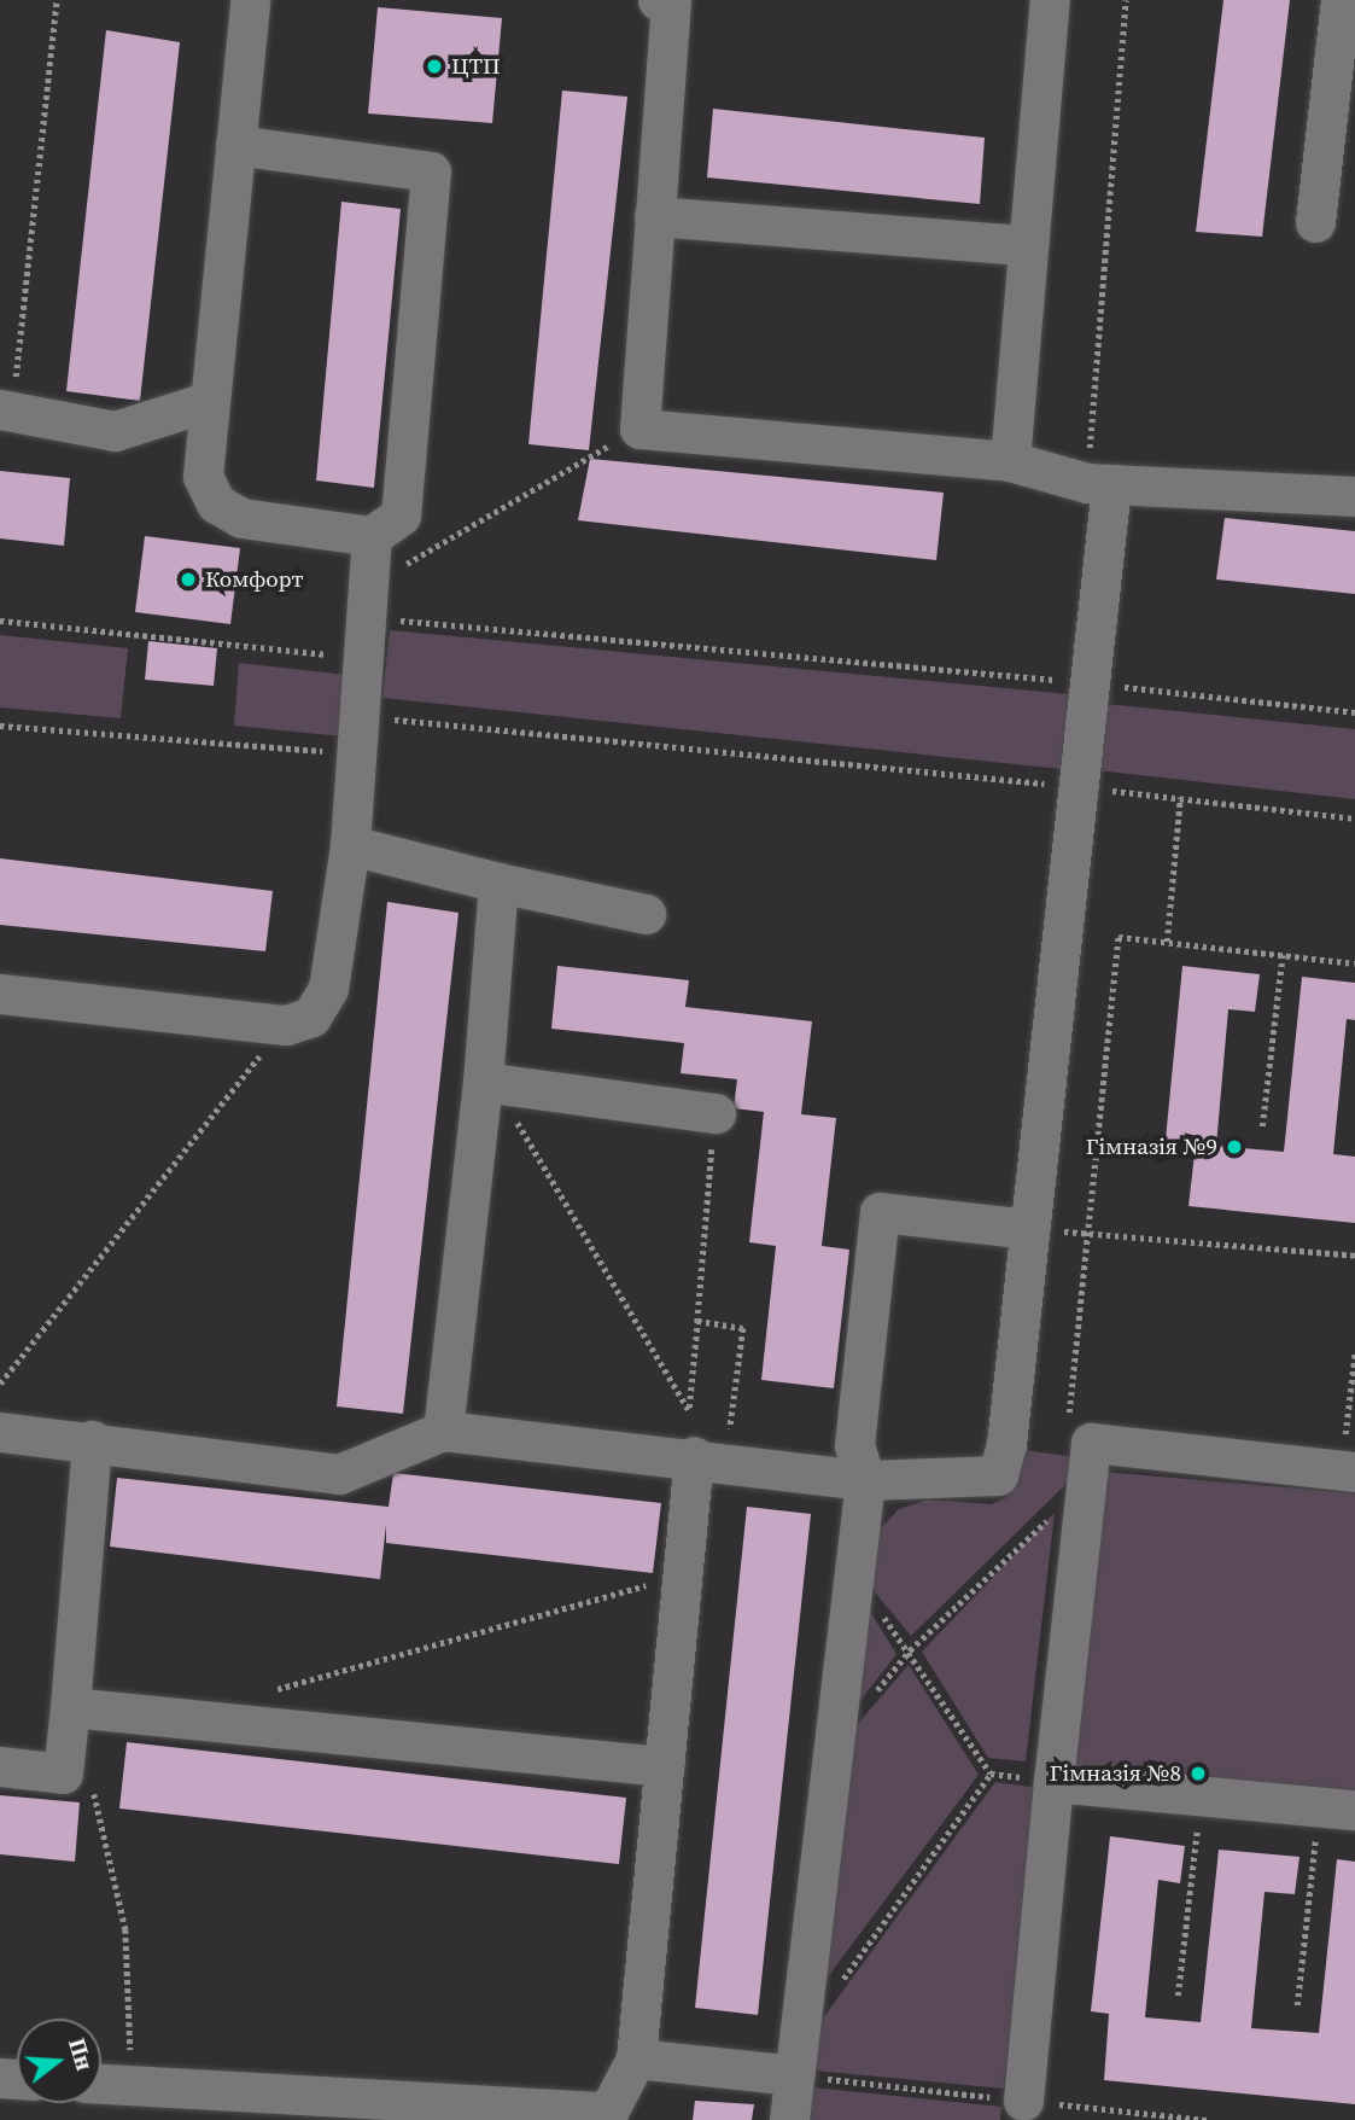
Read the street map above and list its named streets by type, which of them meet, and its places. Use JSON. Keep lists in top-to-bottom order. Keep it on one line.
{"places":["ЦТП","Комфорт","Гімназія №9","Гімназія №8"],"north":"right"}
